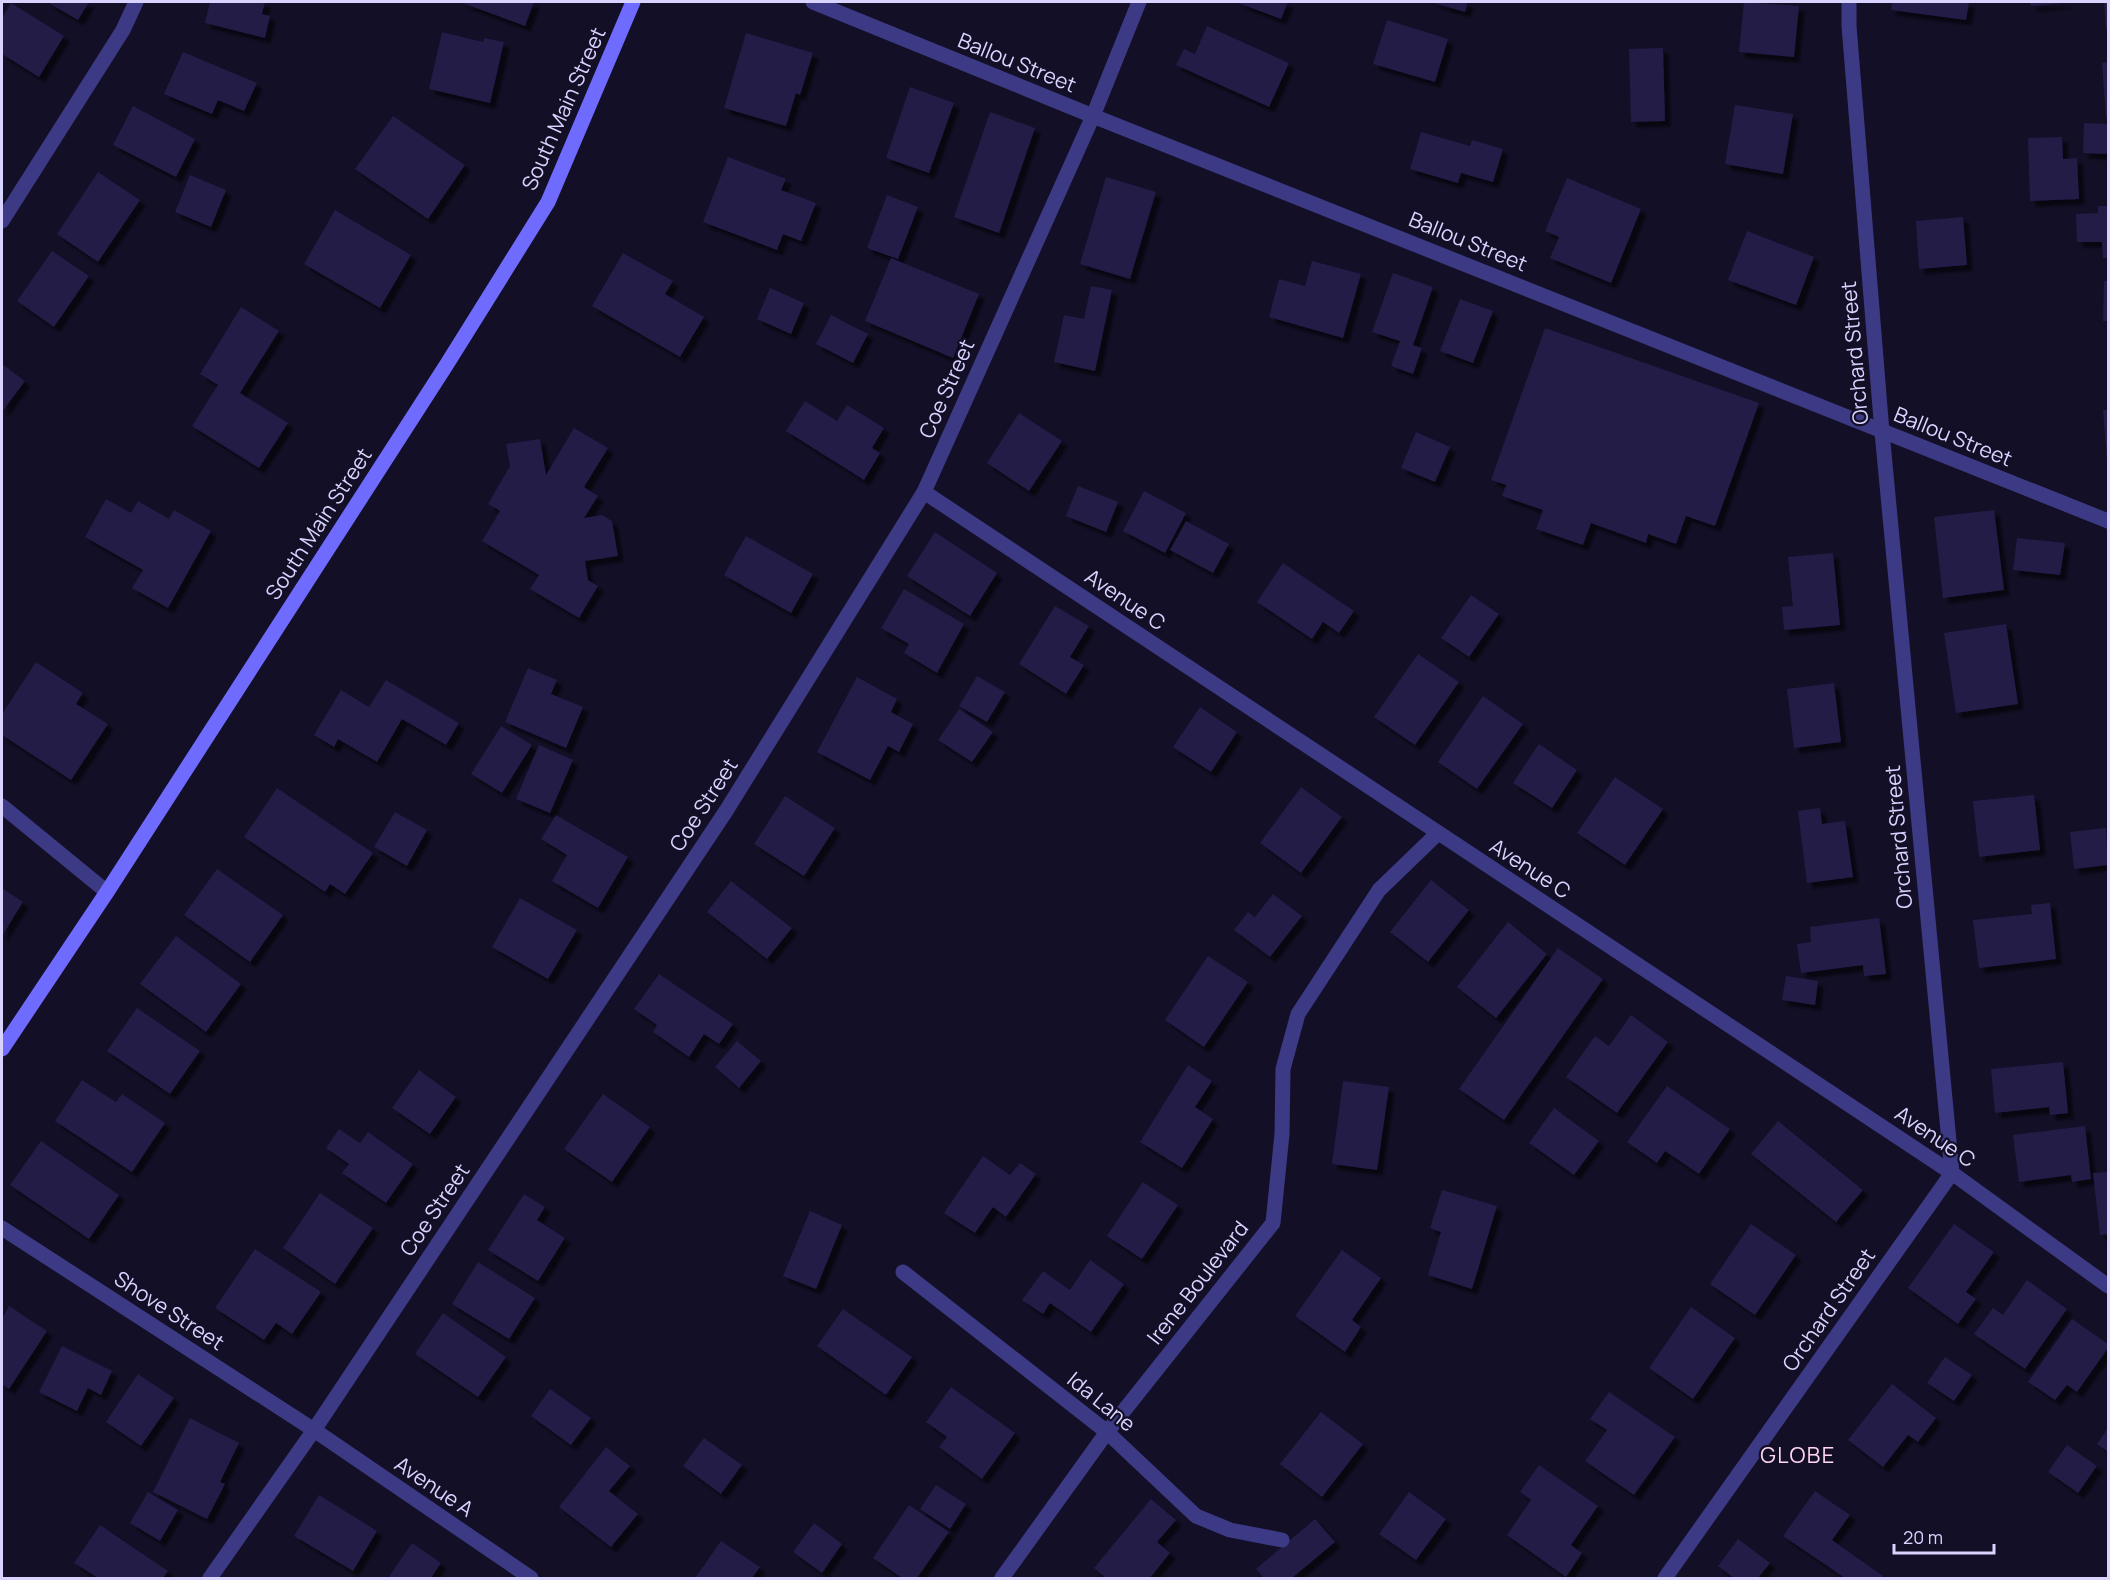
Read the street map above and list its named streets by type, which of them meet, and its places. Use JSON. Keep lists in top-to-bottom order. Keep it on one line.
{"streets":{"main road":["South Main Street"],"street":["Ballou Street","Orchard Street","Coe Street","Avenue C","Irene Boulevard","Shove Street","Ida Lane","Avenue A"]},"crossings":[["Ballou Street","Orchard Street"],["Ballou Street","Coe Street"],["Orchard Street","Avenue C"],["Coe Street","Avenue C"],["Coe Street","Shove Street"],["Coe Street","Avenue A"],["Avenue C","Irene Boulevard"],["Irene Boulevard","Ida Lane"],["Shove Street","Avenue A"]],"districts":["GLOBE"],"scale_bar":"20 m"}
